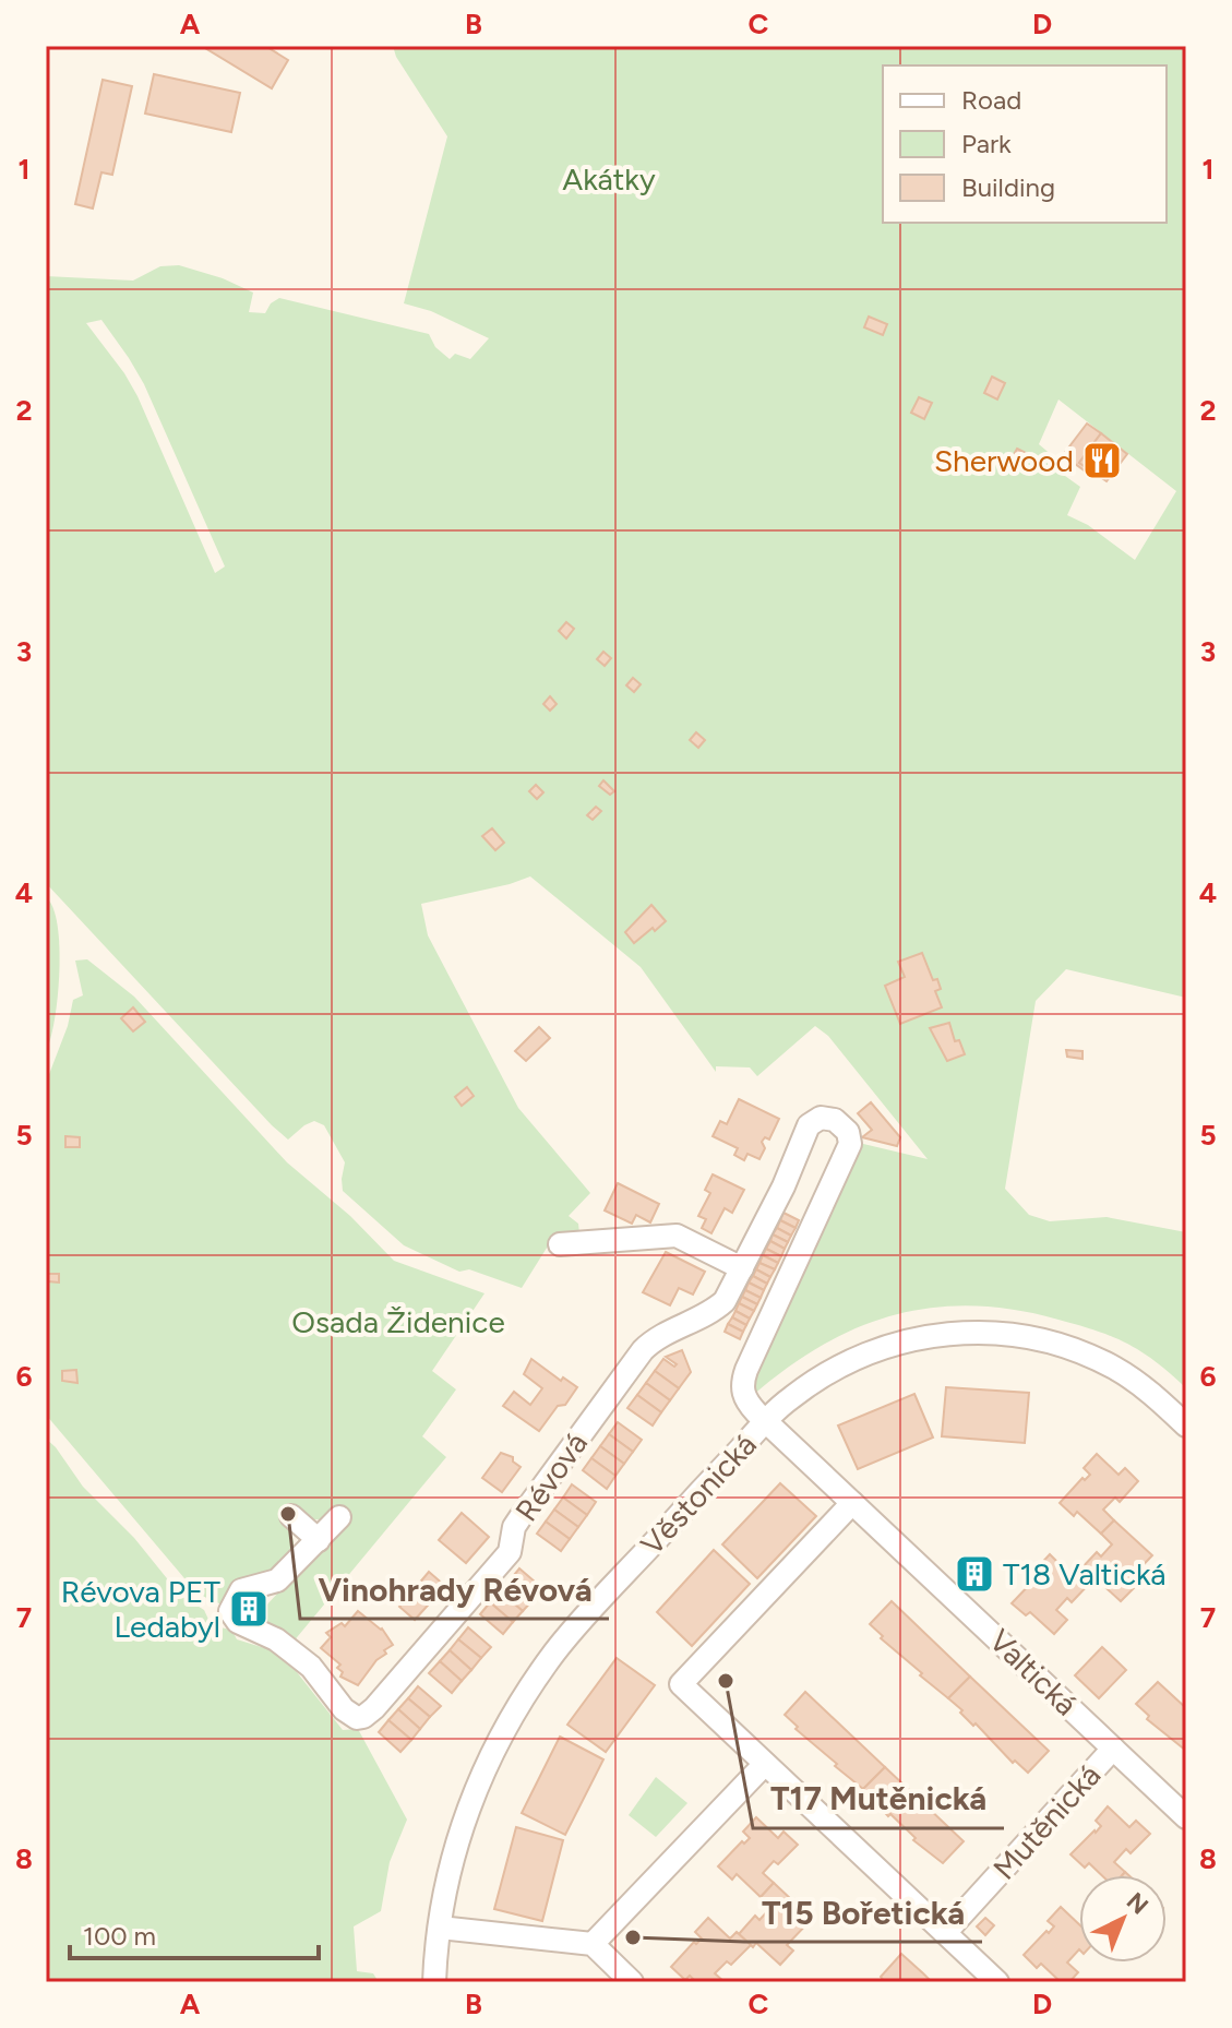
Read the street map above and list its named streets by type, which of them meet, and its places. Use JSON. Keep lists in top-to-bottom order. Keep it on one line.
{"streets":{"street":["Révová","Věstonická","Valtická","Mutěnická"]},"crossings":[["Révová","Věstonická"],["Révová","Valtická"],["Věstonická","Valtická"],["Valtická","Mutěnická"]],"parks":["Akátky","Osada Židenice"],"places":{"restaurant":["Sherwood"],"other":["Vinohrady Révová","T17 Mutěnická","T15 Bořetická"],"building":["T18 Valtická","Révova PET Ledabyl"]},"legend":["Road","Park","Building"],"scale_bar":"100 m","north":"top right","grid":{"columns":["A","B","C","D"],"rows":["1","2","3","4","5","6","7","8"]}}
